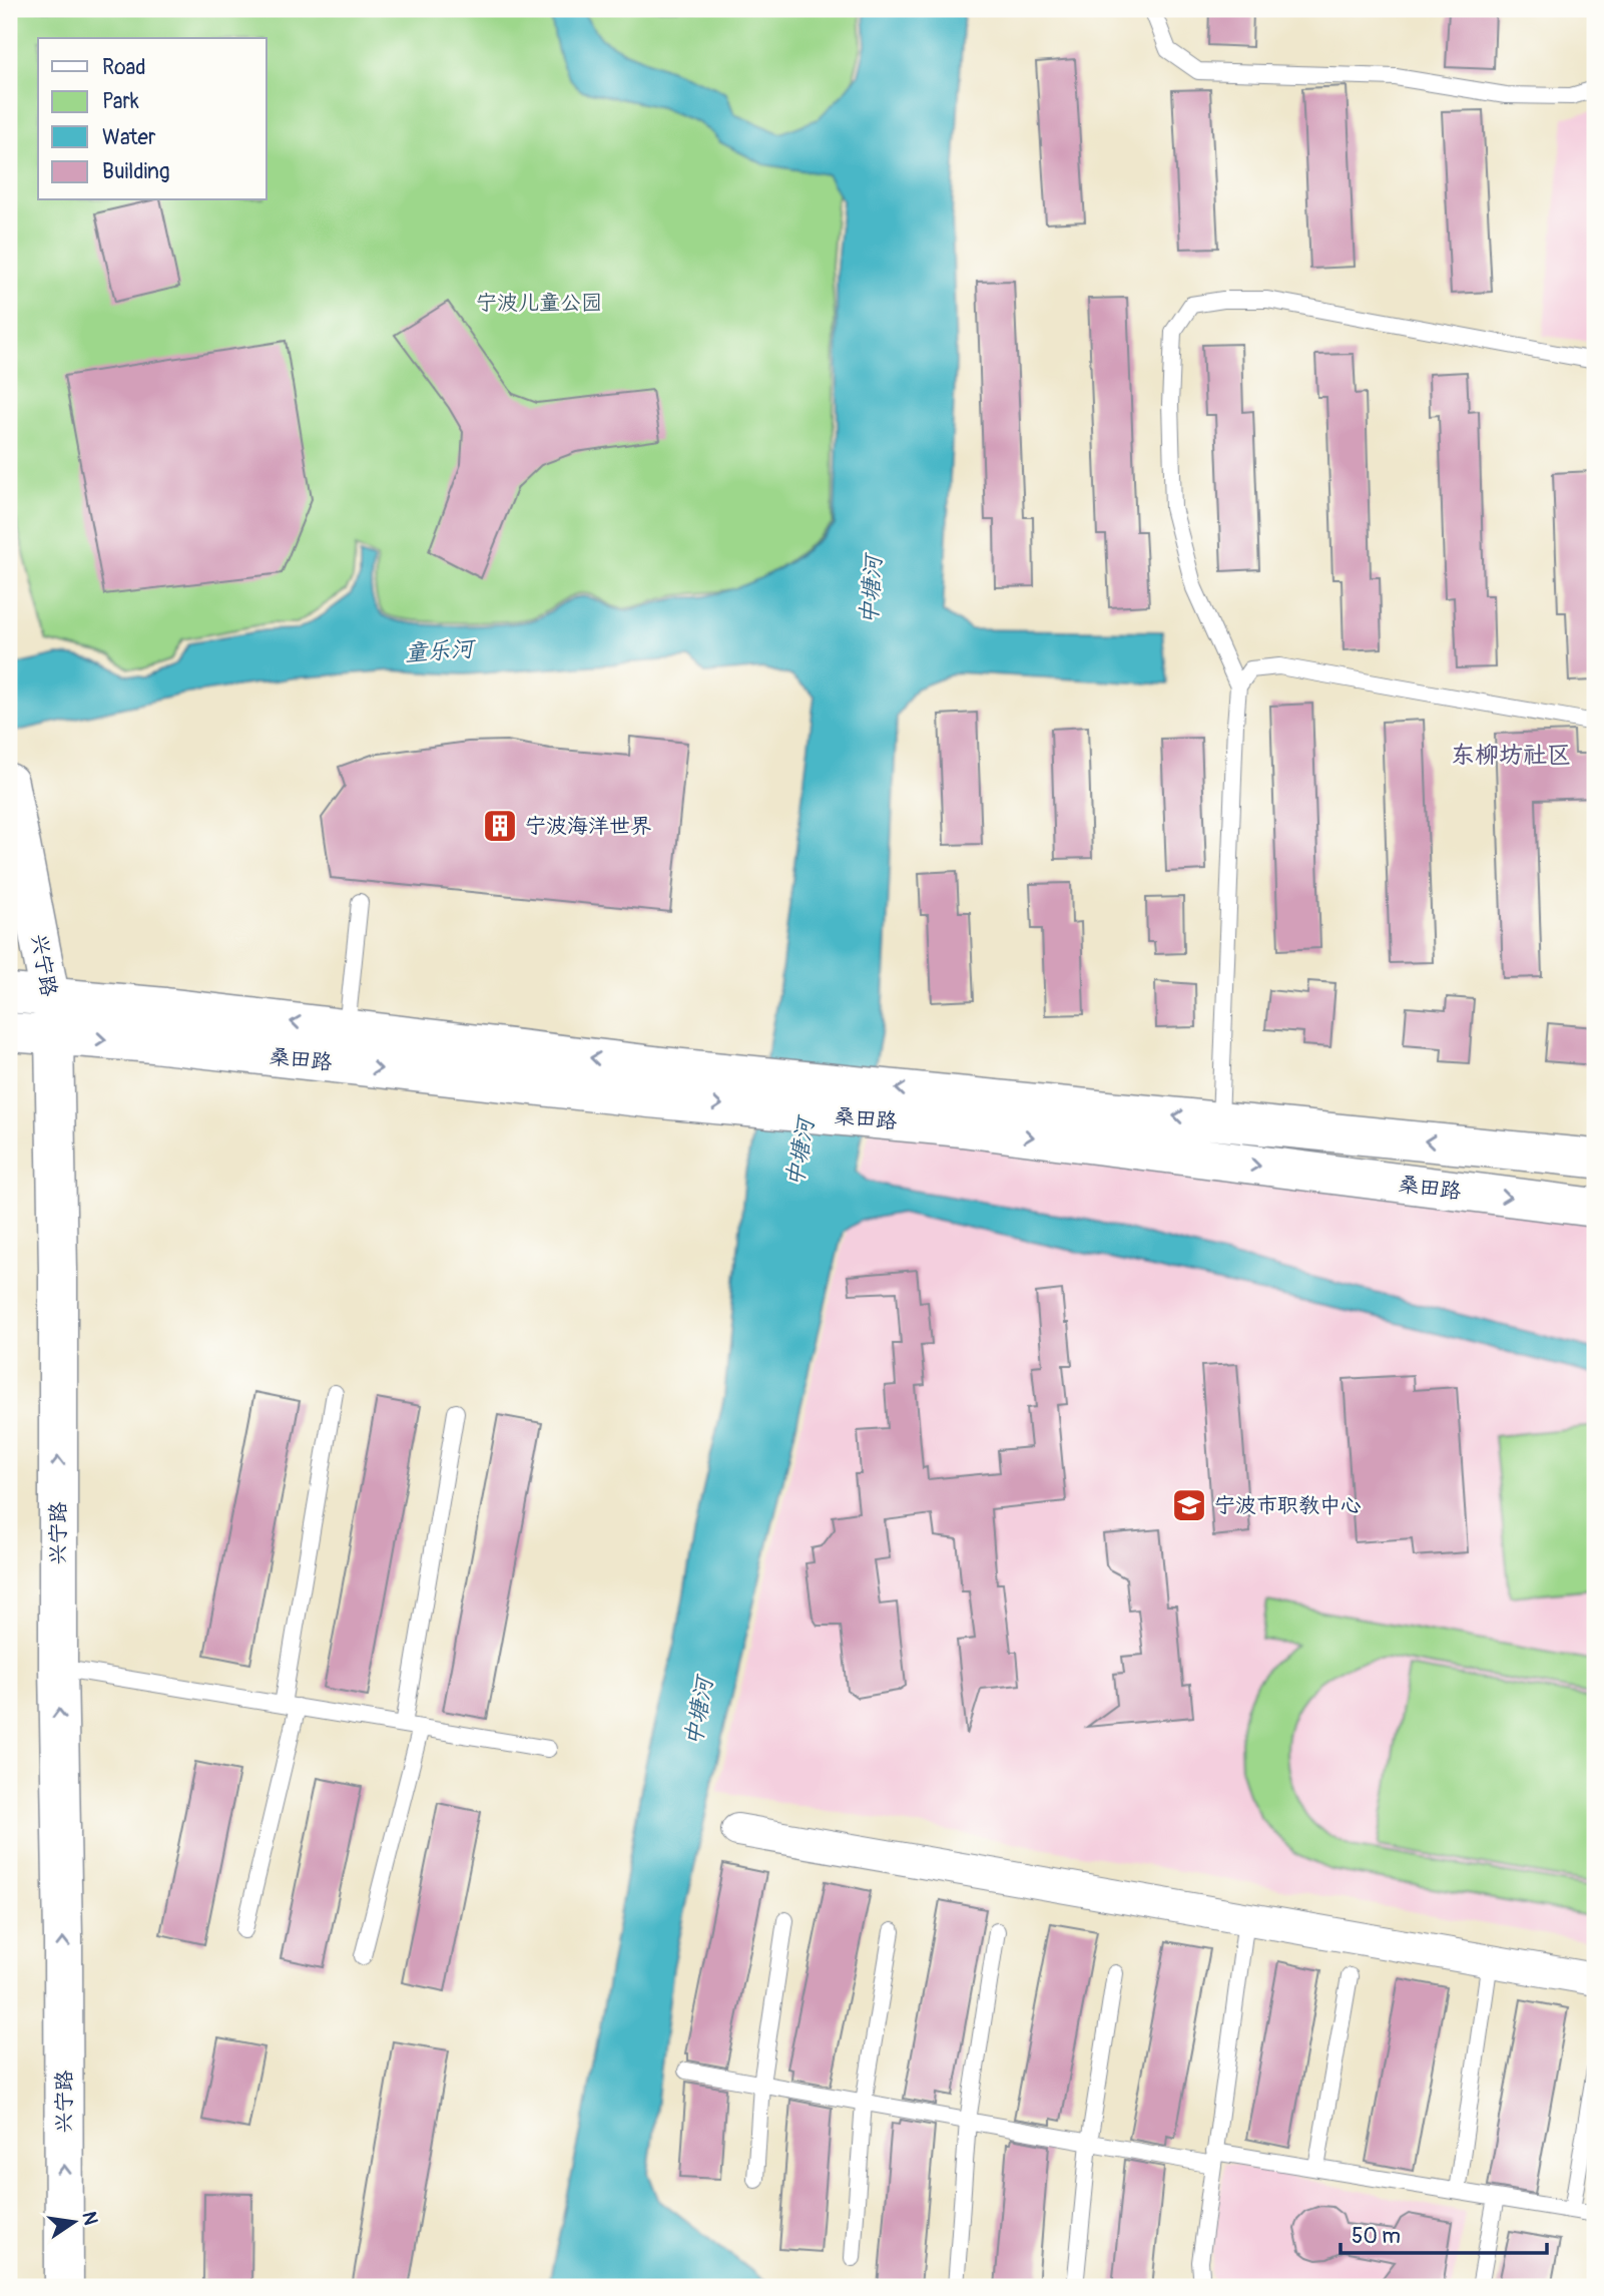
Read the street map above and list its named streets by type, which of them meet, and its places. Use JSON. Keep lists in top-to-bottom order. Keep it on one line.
{"streets":{"main road":["兴宁路","桑田路"]},"crossings":[["兴宁路","桑田路"]],"one_way":["兴宁路"],"districts":["东柳坊社区"],"water":["中塘河","童乐河"],"parks":["宁波儿童公园"],"places":{"building":["宁波海洋世界"],"school or university":["宁波市职教中心"]},"legend":["Road","Park","Water","Building"],"scale_bar":"50 m","north":"right"}
